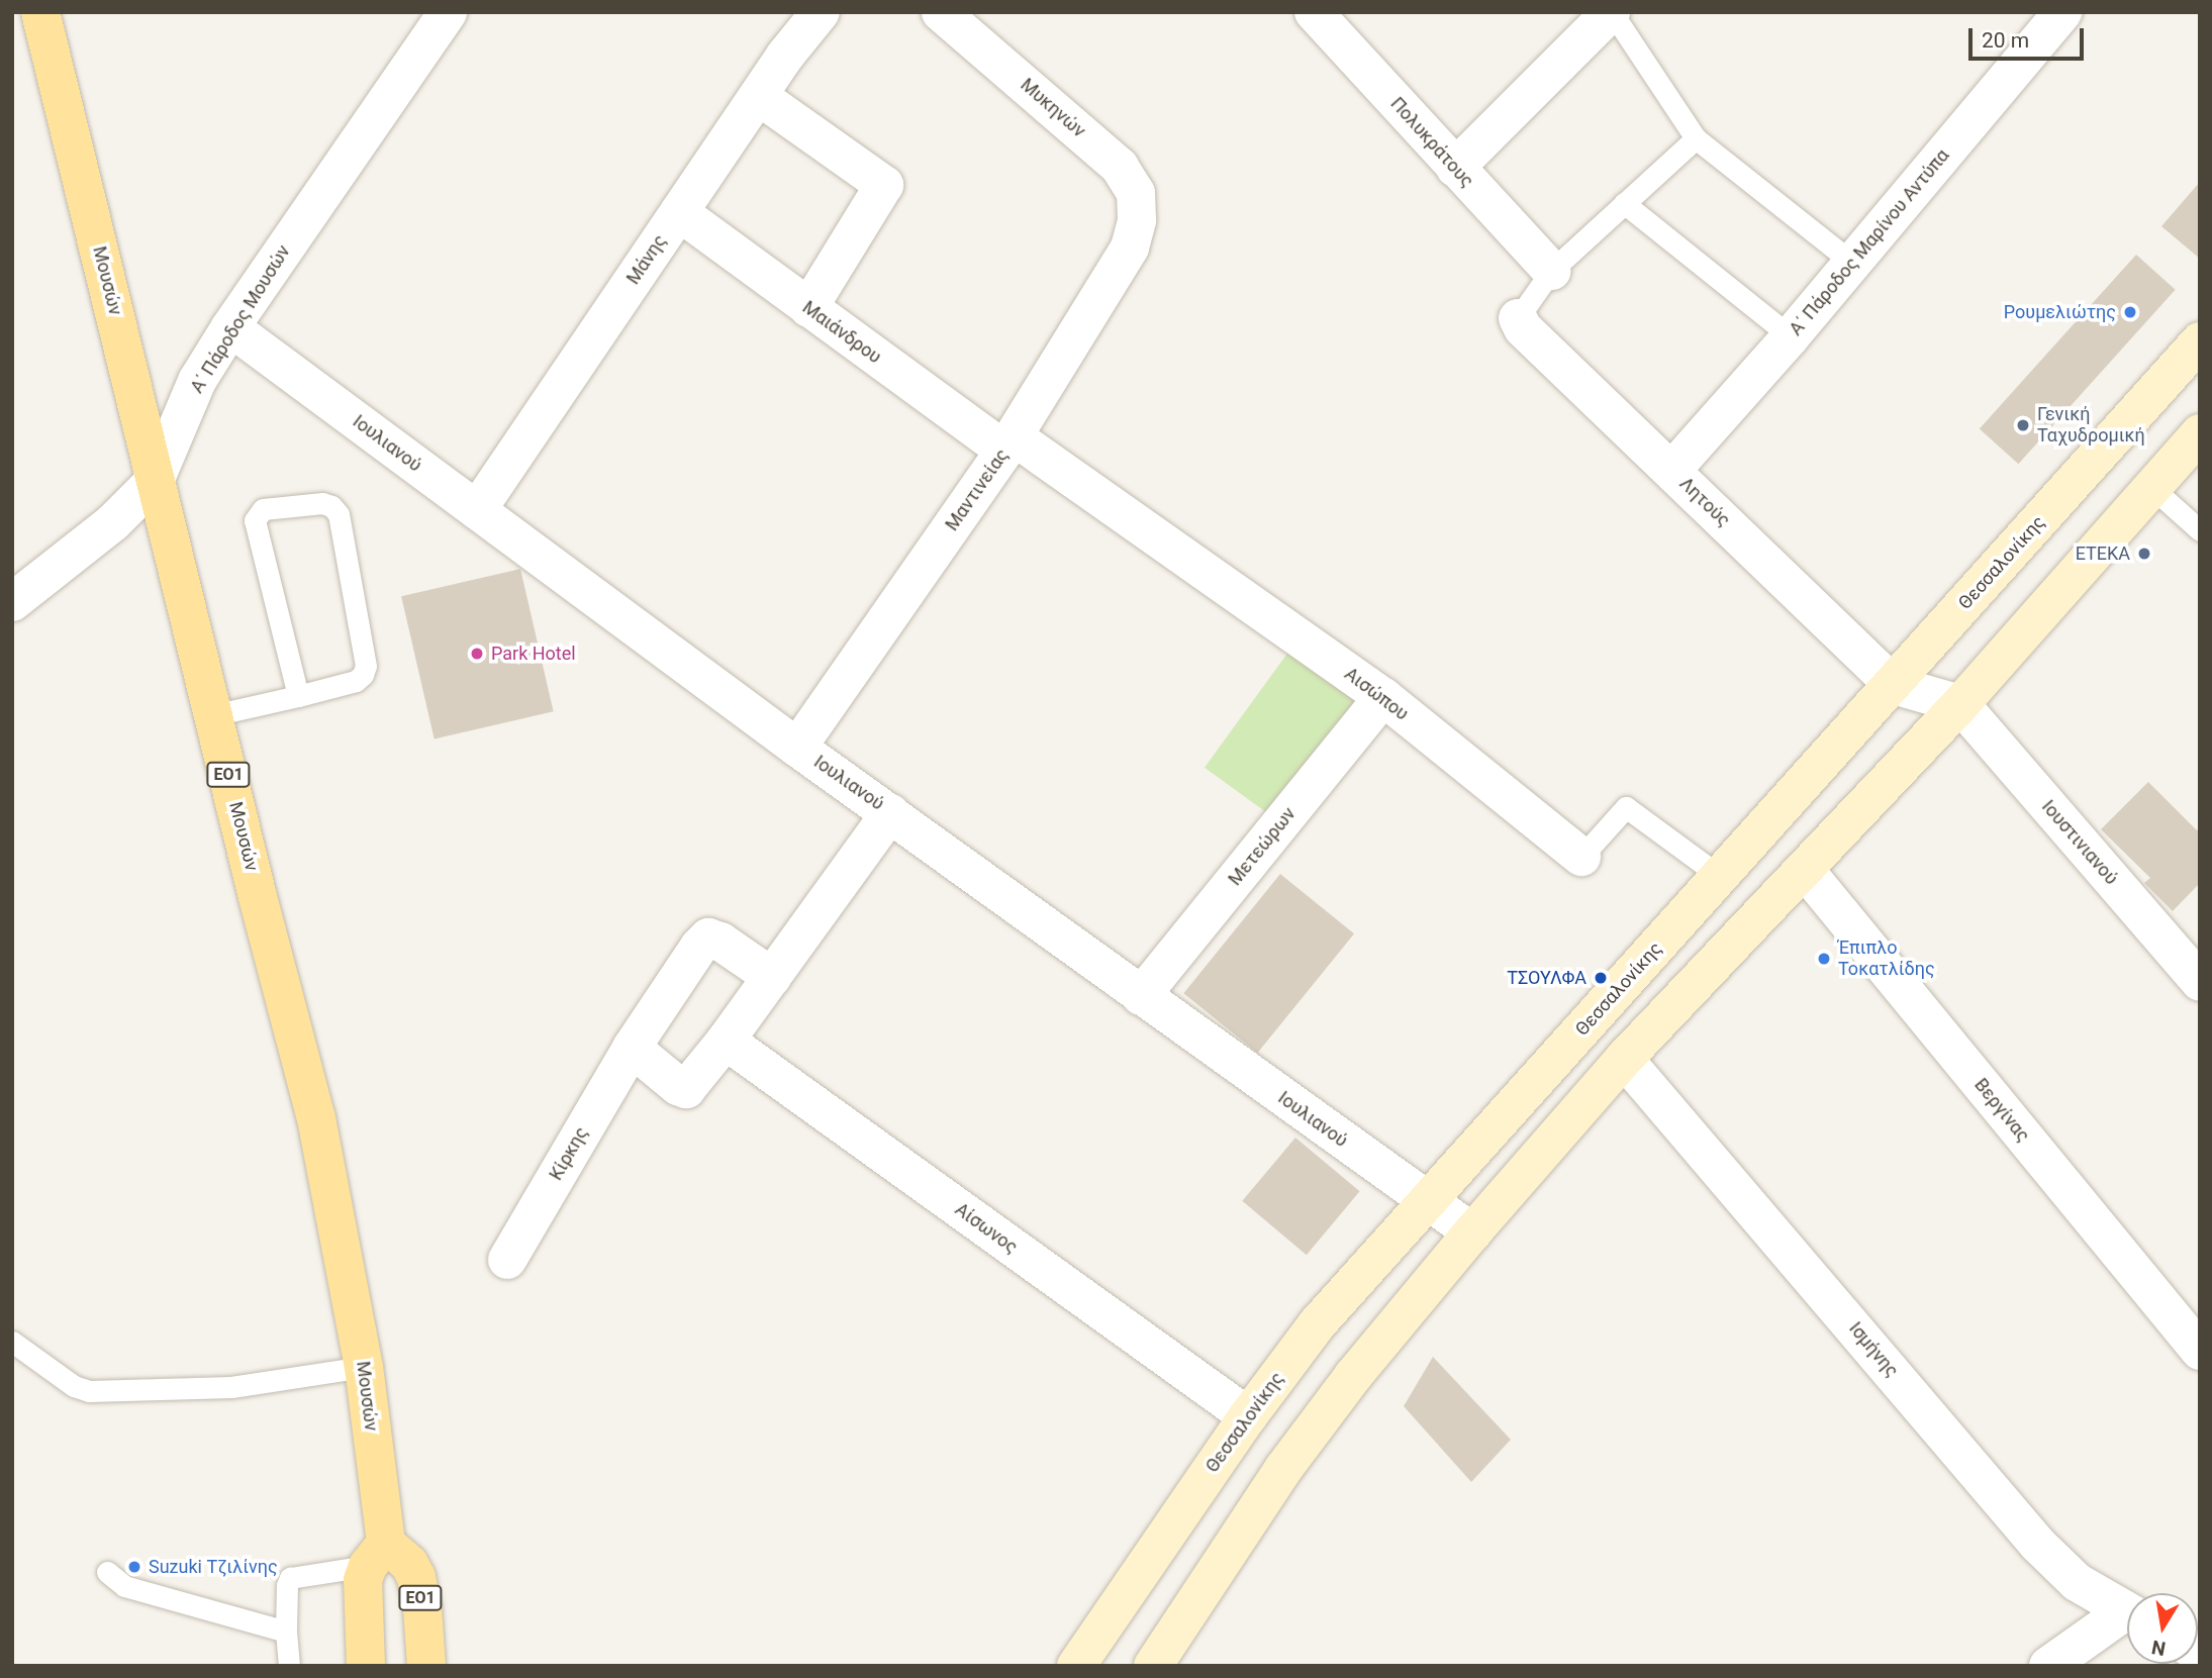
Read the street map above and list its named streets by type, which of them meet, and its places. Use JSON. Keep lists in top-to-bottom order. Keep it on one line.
{"streets":{"main road":["Μουσών","Θεσσαλονίκης","ΕΟ1"],"street":["Μυκηνών","Πολυκράτους","Α΄ Πάροδος Μαρίνου Αντύπα","Μάνης","Α΄ Πάροδος Μουσών","Μαιάνδρου","Ιουλιανού","Μαντινείας","Λητούς","Αισώπου","Ιουστινιανού","Μετεώρων","Βεργίνας","Κίρκης","Αίσωνος","Ισμήνης"]},"crossings":[["Μυκηνών","Μαντινείας"],["Α΄ Πάροδος Μαρίνου Αντύπα","Λητούς"],["Μάνης","Μαιάνδρου"],["Μάνης","Ιουλιανού"],["Μουσών","Α΄ Πάροδος Μουσών"],["Μουσών","ΕΟ1"],["Α΄ Πάροδος Μουσών","Ιουλιανού"],["Μαιάνδρου","Μαντινείας"],["Μαιάνδρου","Αισώπου"],["Ιουλιανού","Μαντινείας"],["Ιουλιανού","Θεσσαλονίκης"],["Ιουλιανού","Μετεώρων"],["Μαντινείας","Αισώπου"],["Λητούς","Θεσσαλονίκης"],["Θεσσαλονίκης","Αισώπου"],["Θεσσαλονίκης","Αίσωνος"],["Αισώπου","Μετεώρων"]],"places":["Ρουμελιώτης","Γενική Ταχυδρομική","ΕΤΕΚΑ","Park Hotel","Έπιπλο Τοκατλίδης","ΤΣΟΥΛΦΑ","Suzuki Τζιλίνης"],"scale_bar":"20 m","north":"bottom"}
